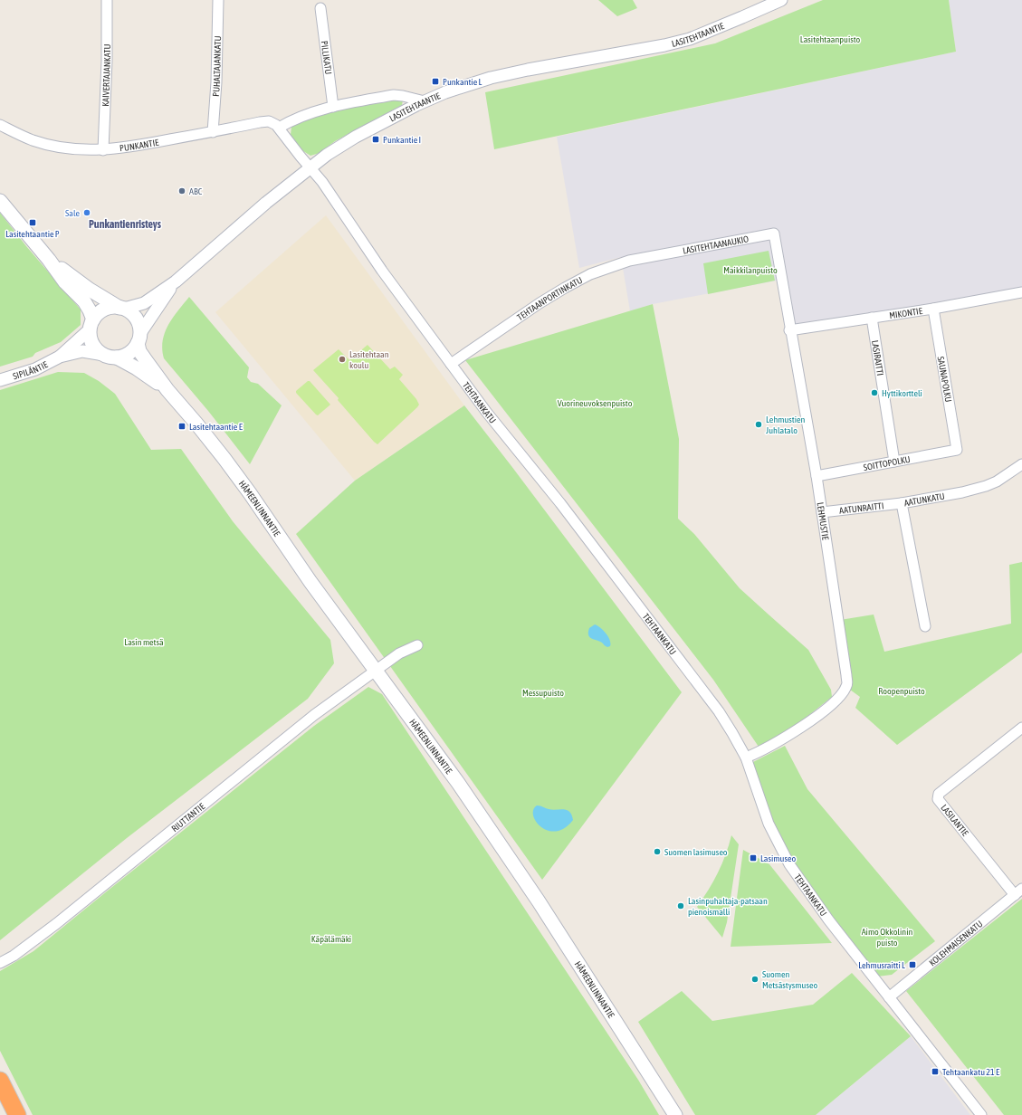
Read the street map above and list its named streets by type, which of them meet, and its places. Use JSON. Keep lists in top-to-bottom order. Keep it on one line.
{"streets":{"main road":["HÄMEENLINNANTIE"],"street":["LASITEHTAANTIE","PILLIKATU","PUHALTAJANKATU","KAIVERTAJANKATU","PUNKANTIE","LASITEHTAANAUKIO","TEHTAANPORTINKATU","MIKONTIE","LASIRAITTI","SIPILÄNTIE","SAUNAPOLKU","TEHTAANKATU","SOITTOPOLKU","AATUNKATU","AATUNRAITTI","LEHMUSTIE","RIUTTANTIE","LASILANTIE","KOLEHMAISENKATU"]},"crossings":[["LASITEHTAANTIE","SIPILÄNTIE"],["LASITEHTAANTIE","TEHTAANKATU"],["LASITEHTAANTIE","HÄMEENLINNANTIE"],["PUHALTAJANKATU","PUNKANTIE"],["KAIVERTAJANKATU","PUNKANTIE"],["LASITEHTAANAUKIO","TEHTAANPORTINKATU"],["LASITEHTAANAUKIO","LEHMUSTIE"],["TEHTAANPORTINKATU","TEHTAANKATU"],["MIKONTIE","LASIRAITTI"],["MIKONTIE","SAUNAPOLKU"],["MIKONTIE","LEHMUSTIE"],["LASIRAITTI","SOITTOPOLKU"],["SIPILÄNTIE","HÄMEENLINNANTIE"],["SAUNAPOLKU","SOITTOPOLKU"],["TEHTAANKATU","LEHMUSTIE"],["TEHTAANKATU","KOLEHMAISENKATU"],["SOITTOPOLKU","LEHMUSTIE"],["AATUNKATU","AATUNRAITTI"],["HÄMEENLINNANTIE","RIUTTANTIE"],["AATUNRAITTI","LEHMUSTIE"],["LASILANTIE","KOLEHMAISENKATU"]],"districts":["Punkantienristeys"],"parks":["Lasitehtaanpuisto","Maikkilanpuisto","Vuorineuvoksenpuisto","Lasin metsä","Roopenpuisto","Messupuisto","Aimo Okkolinin puisto","Käpälämäki"],"places":{"transit":["Punkantie L","Punkantie I","Lasitehtaantie P","Lasitehtaantie E","Lasimuseo","Lehmusraitti L","Tehtaankatu 21 E"],"other":["ABC","Sale","Lasitehtaan koulu","Hyttikortteli","Lehmustien Juhlatalo","Suomen lasimuseo","Lasinpuhaltaja-patsaan pienoismalli","Suomen Metsästysmuseo"]}}
